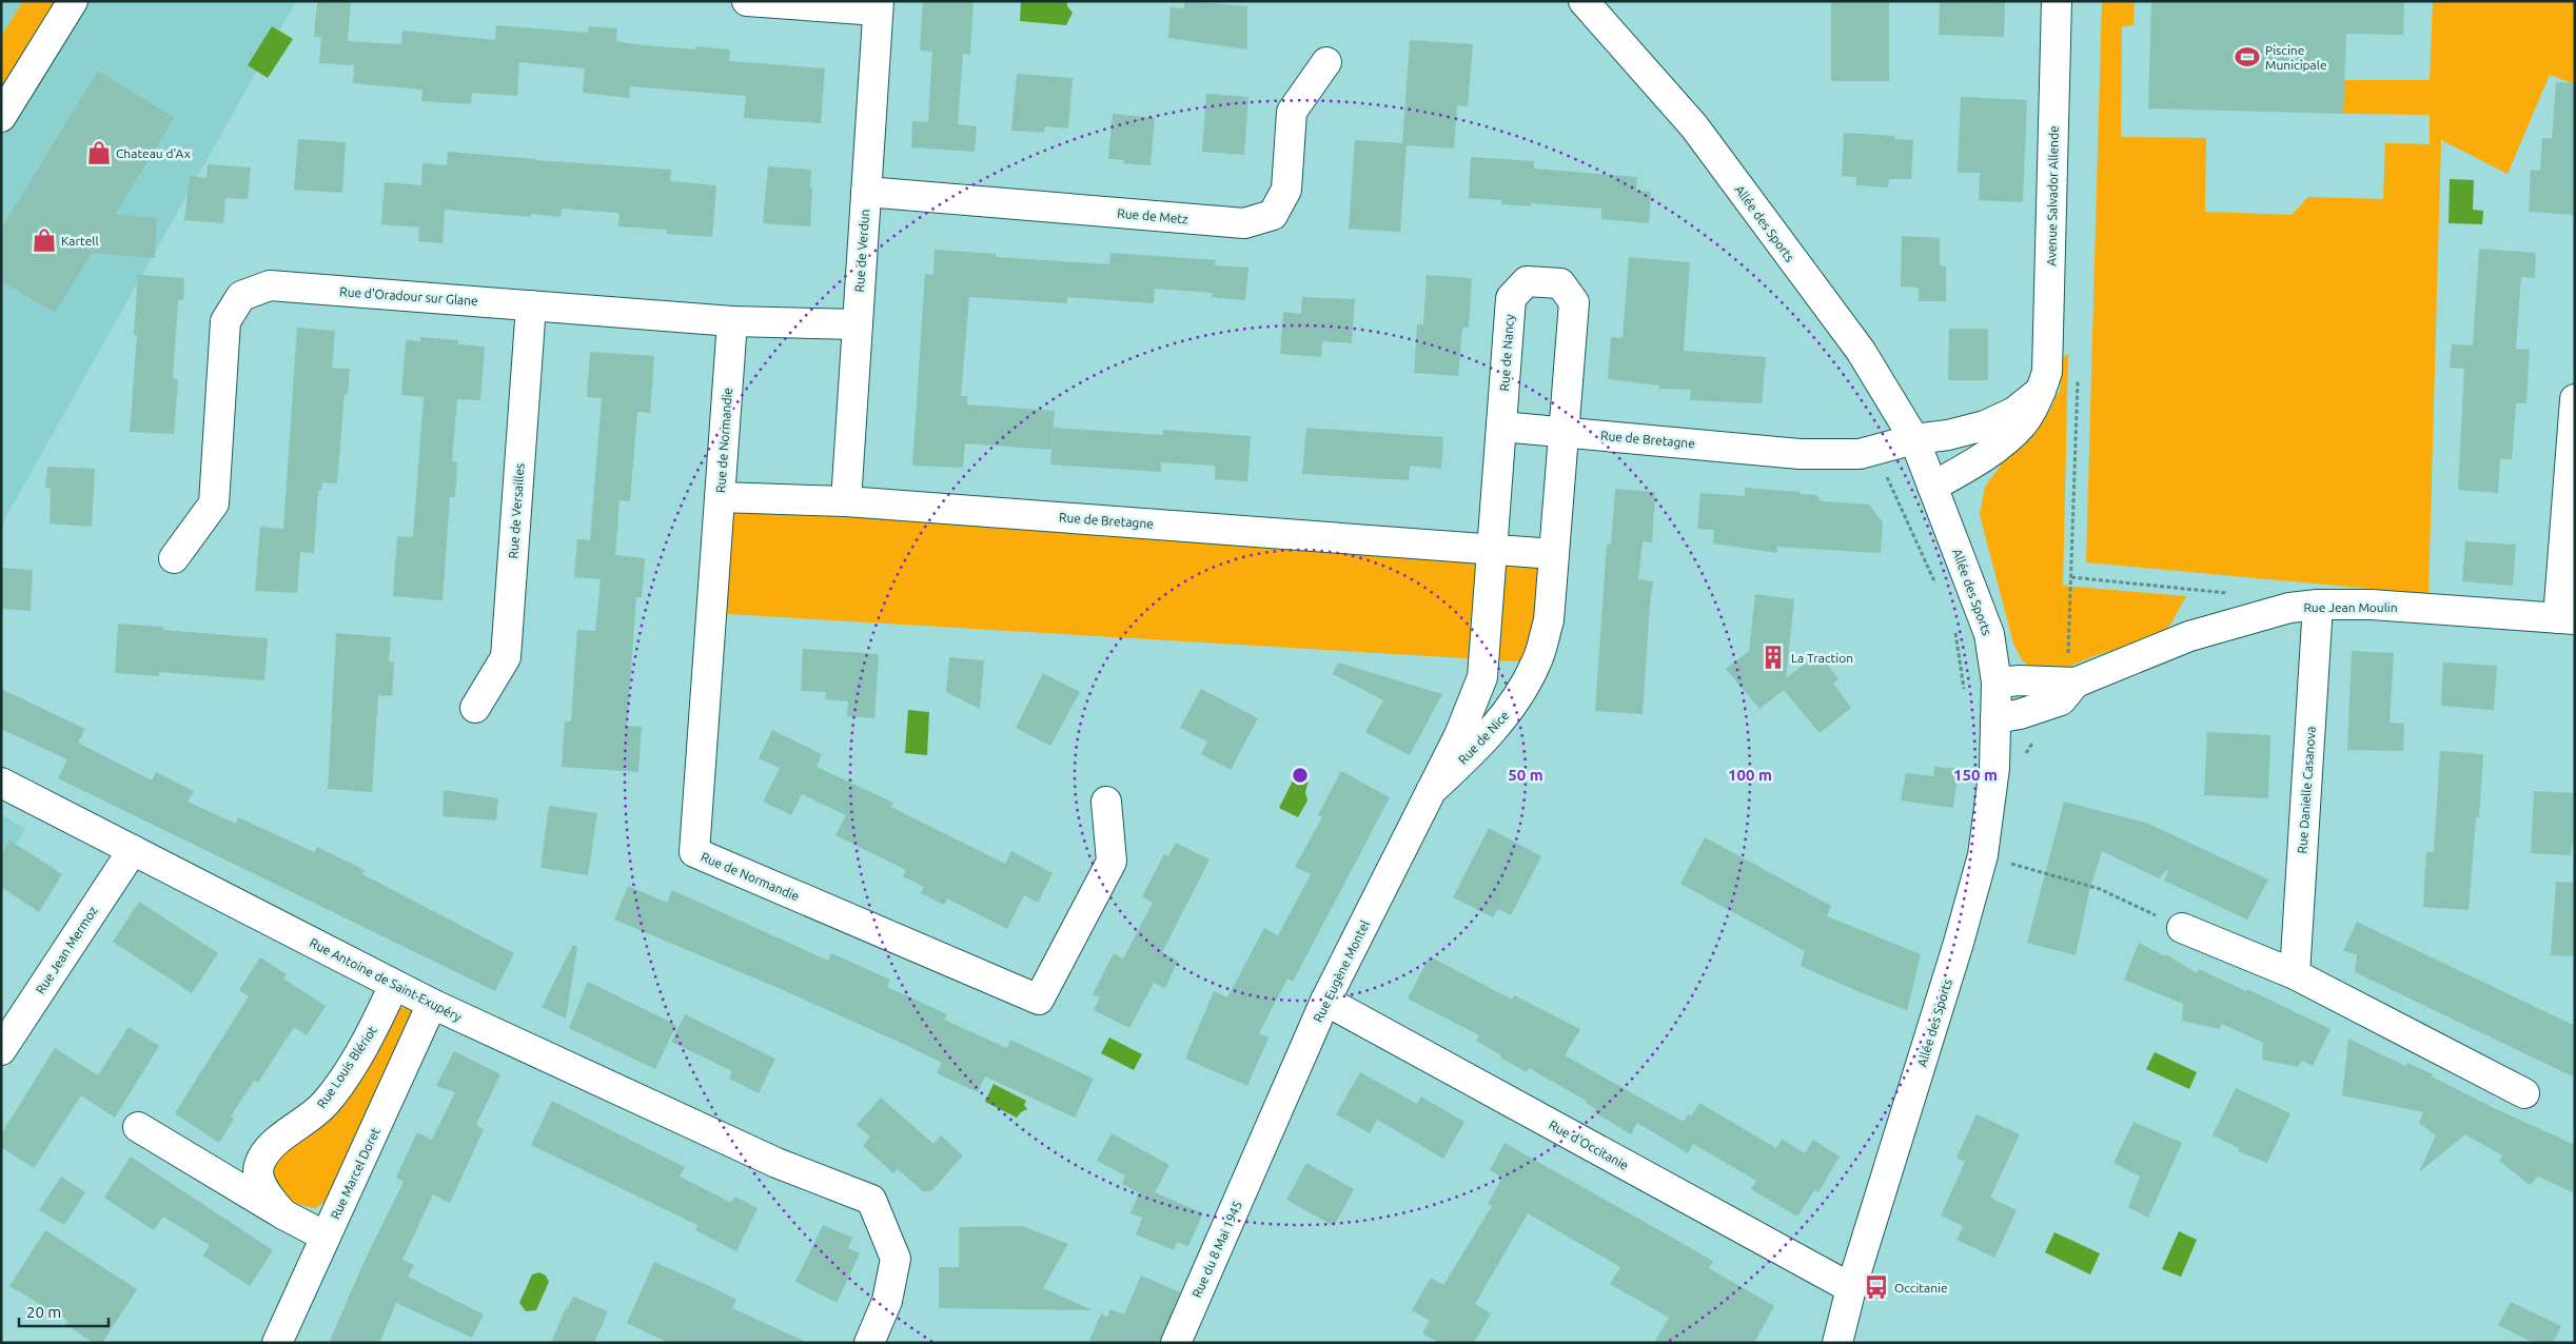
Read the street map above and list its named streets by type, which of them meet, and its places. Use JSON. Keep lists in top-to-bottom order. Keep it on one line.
{"streets":{"street":["Avenue Salvador Allende","Rue de Metz","Allée des Sports","Rue de Verdun","Rue d'Oradour sur Glane","Rue de Nancy","Rue de Bretagne","Rue de Normandie","Rue de Versailles","Rue Jean Moulin","Rue de Nice","Rue Danielle Casanova","Rue Jean Mermoz","Rue Eugène Montel","Rue Antoine de Saint-Exupéry","Rue Louis Blériot","Rue d'Occitanie","Rue Marcel Doret","Rue du 8 Mai 1945"]},"crossings":[["Avenue Salvador Allende","Allée des Sports"],["Rue de Metz","Rue de Verdun"],["Allée des Sports","Rue de Bretagne"],["Allée des Sports","Rue Jean Moulin"],["Allée des Sports","Rue d'Occitanie"],["Rue de Verdun","Rue d'Oradour sur Glane"],["Rue de Verdun","Rue de Bretagne"],["Rue d'Oradour sur Glane","Rue de Normandie"],["Rue d'Oradour sur Glane","Rue de Versailles"],["Rue de Nancy","Rue de Bretagne"],["Rue de Nancy","Rue de Nice"],["Rue de Bretagne","Rue de Normandie"],["Rue de Bretagne","Rue de Nice"],["Rue Jean Moulin","Rue Danielle Casanova"],["Rue de Nice","Rue Eugène Montel"],["Rue Jean Mermoz","Rue Antoine de Saint-Exupéry"],["Rue Eugène Montel","Rue d'Occitanie"],["Rue Eugène Montel","Rue du 8 Mai 1945"],["Rue Antoine de Saint-Exupéry","Rue Louis Blériot"],["Rue Antoine de Saint-Exupéry","Rue Marcel Doret"],["Rue Louis Blériot","Rue Marcel Doret"]],"places":{"sports":["Piscine Municipale"],"shop":["Chateau d'Ax","Kartell"],"building":["La Traction"],"bus stop":["Occitanie"]},"scale_bar":"20 m","rings":["50 m","100 m","150 m"]}
